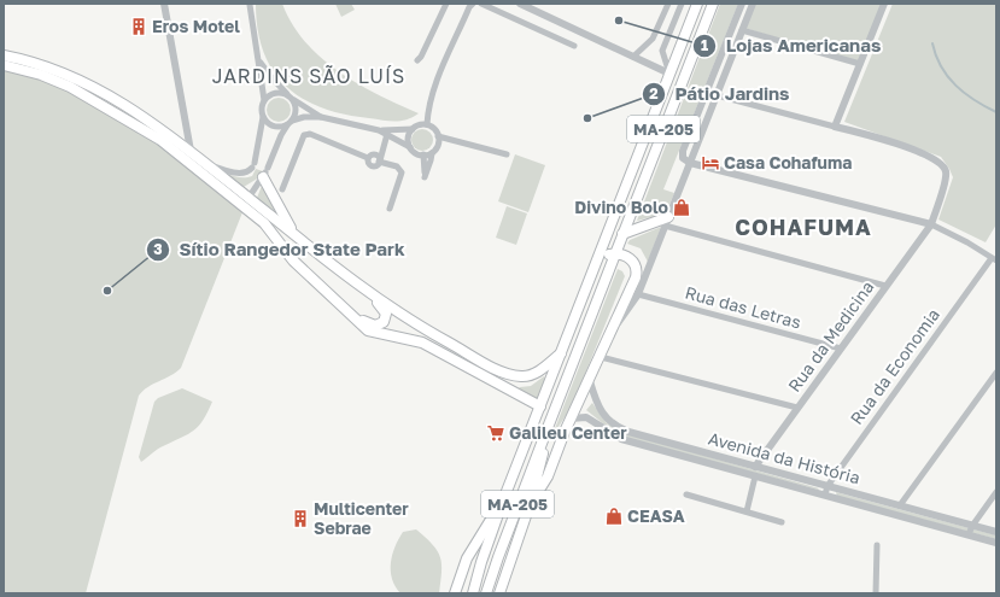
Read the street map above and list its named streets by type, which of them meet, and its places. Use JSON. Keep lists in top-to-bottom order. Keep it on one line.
{"streets":{"main road":["MA-205"],"street":["Rua das Letras","Rua da Medicina","Rua da Economia","Avenida da História"]},"crossings":[["Rua das Letras","Rua da Medicina"],["Rua da Medicina","Avenida da História"],["Rua da Economia","Avenida da História"]],"districts":["JARDINS SÃO LUÍS","COHAFUMA"],"places":{"other":["Lojas Americanas","Pátio Jardins","Sítio Rangedor State Park"],"building":["Eros Motel","Multicenter Sebrae"],"hotel":["Casa Cohafuma"],"shop":["Divino Bolo","CEASA"],"supermarket":["Galileu Center"]}}
